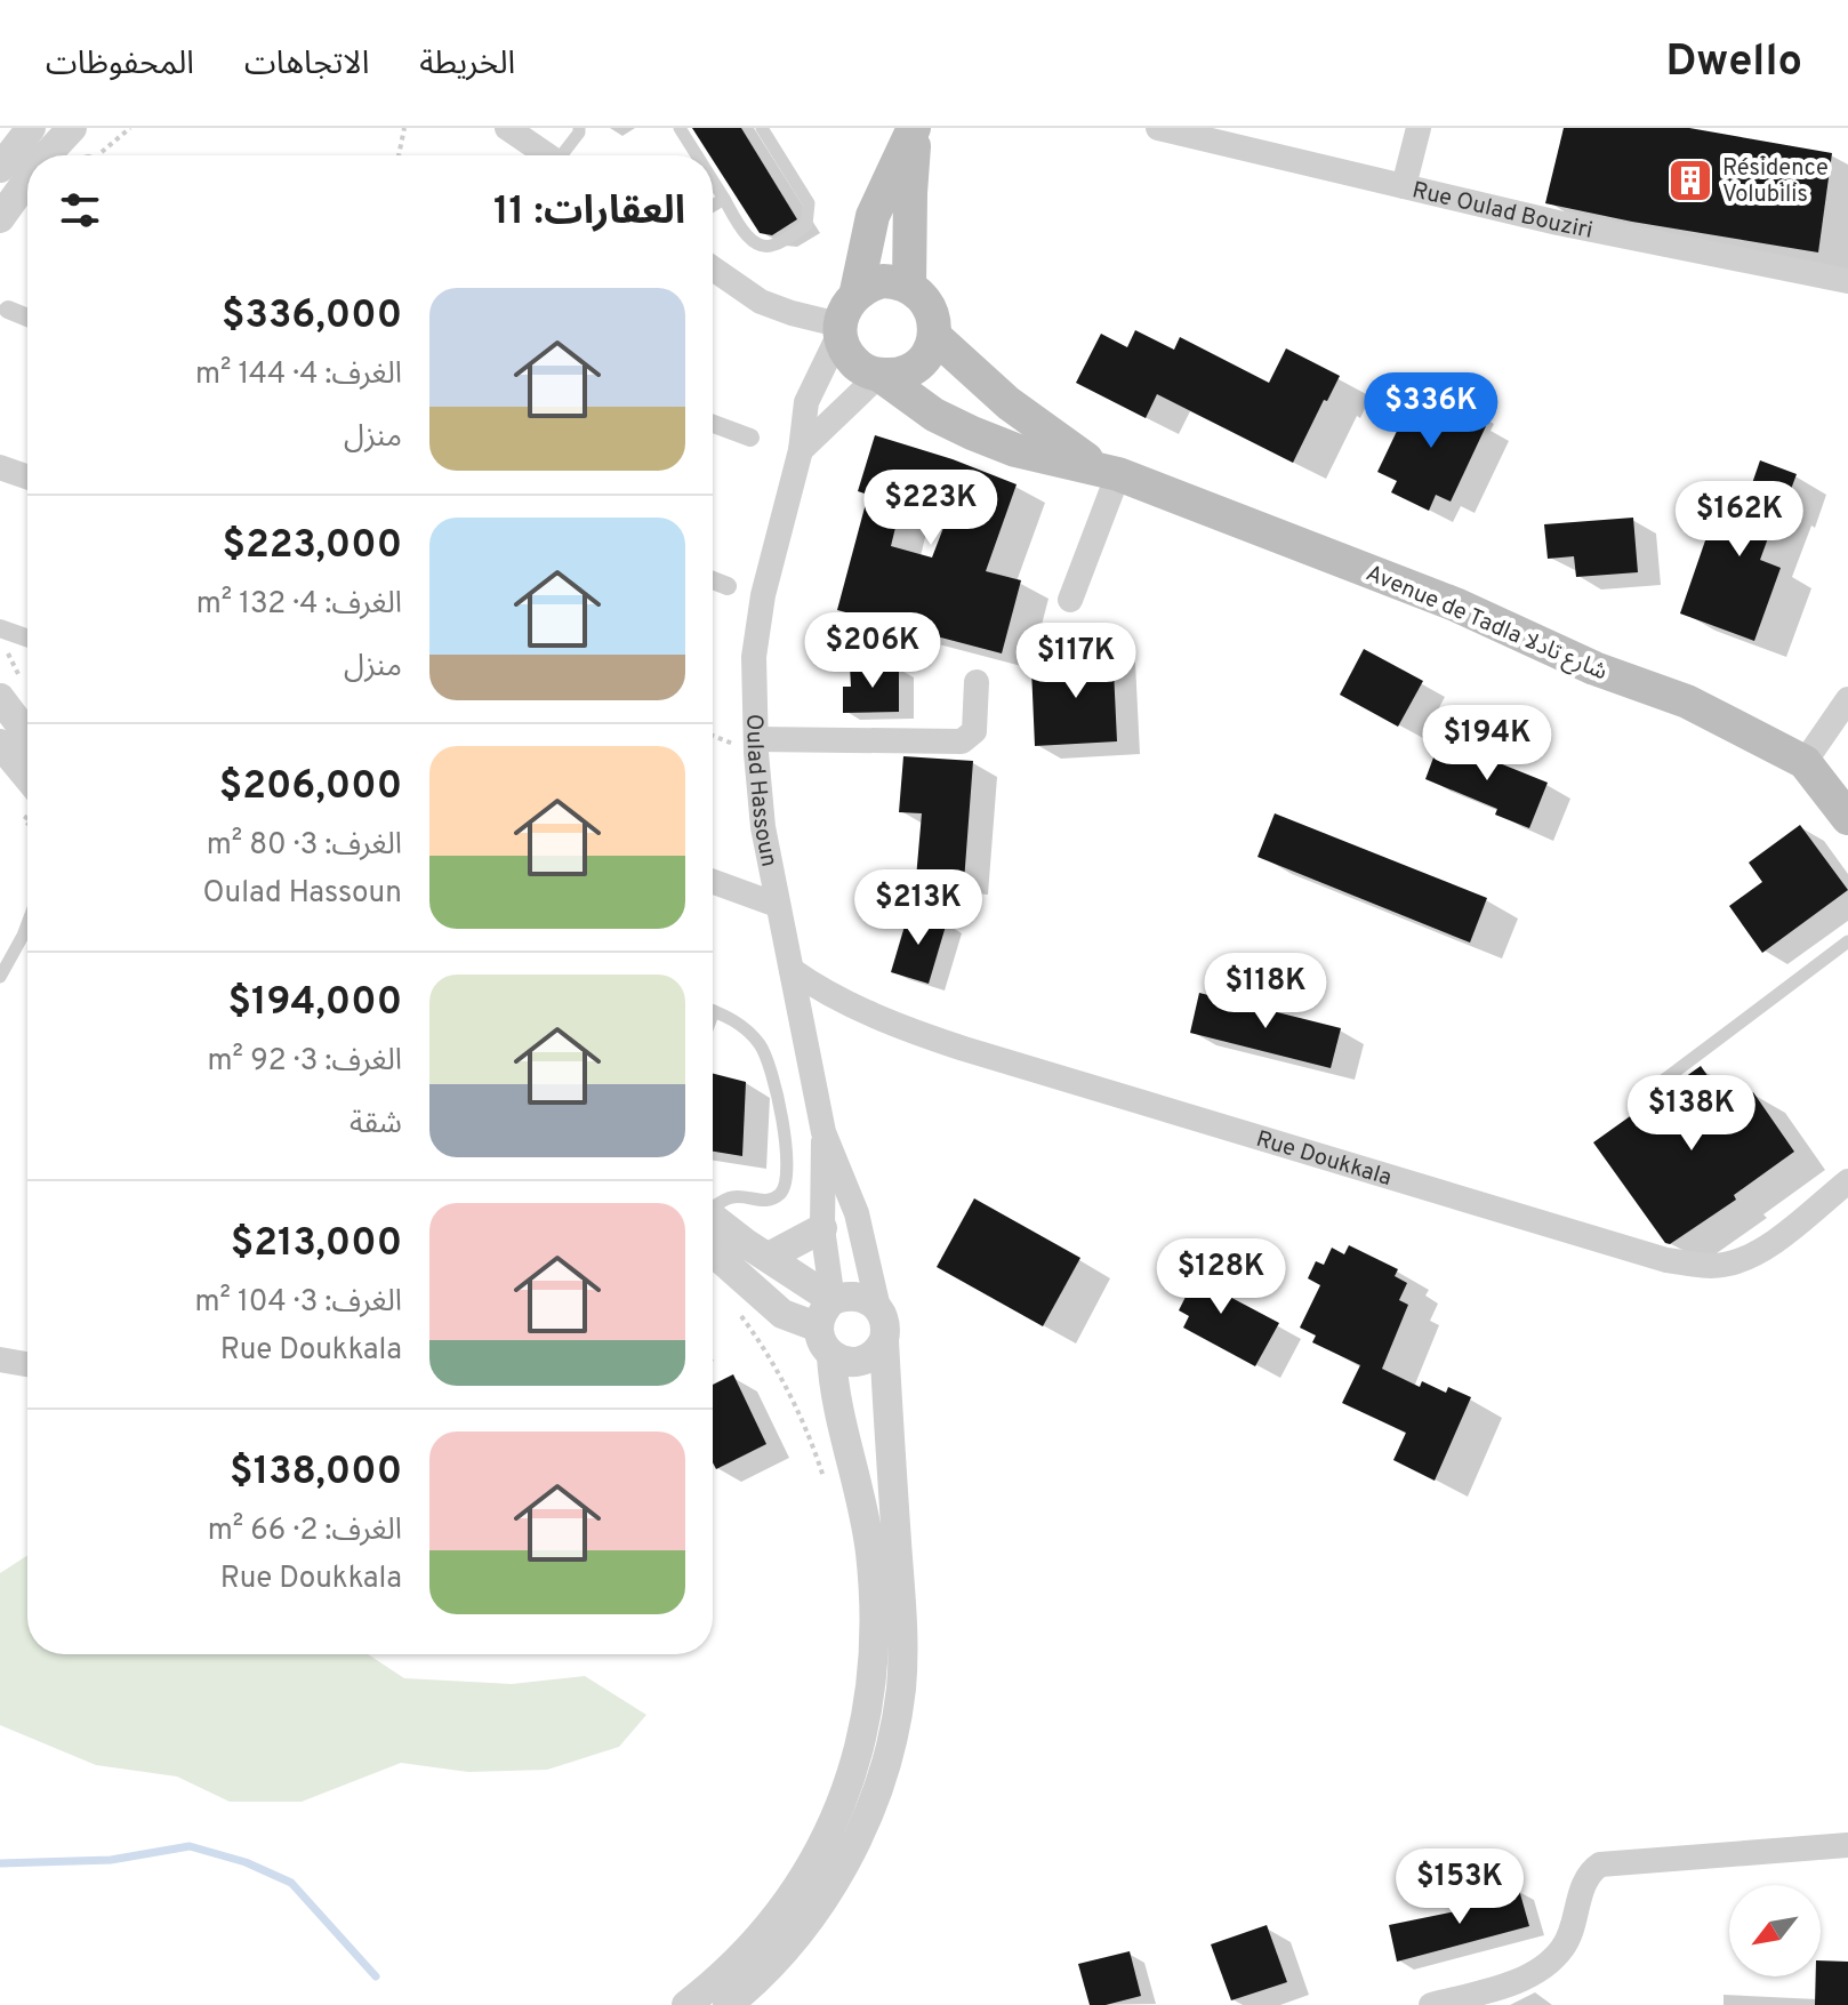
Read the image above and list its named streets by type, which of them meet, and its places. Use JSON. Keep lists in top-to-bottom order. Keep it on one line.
{"streets":{"main road":["Avenue de Tadla شارع تادلا"],"street":["Rue Oulad Bouziri","Oulad Hassoun","Rue Doukkala"]},"crossings":[["Avenue de Tadla شارع تادلا","Oulad Hassoun"],["Oulad Hassoun","Rue Doukkala"]],"places":{"building":["Résidence Volubilis"]},"north":"bottom left","page":{"header":"Dwello","nav":["الخريطة","الاتجاهات","المحفوظات"],"heading":"العقارات: 11","list":[{"name":"$336,000","note":"الغرف: 4 · 144 m² · منزل"},{"name":"$223,000","note":"الغرف: 4 · 132 m² · منزل"},{"name":"$206,000","note":"الغرف: 3 · 80 m² · Oulad Hassoun"},{"name":"$194,000","note":"الغرف: 3 · 92 m² · شقة"},{"name":"$213,000","note":"الغرف: 3 · 104 m² · Rue Doukkala"},{"name":"$138,000","note":"الغرف: 2 · 66 m² · Rue Doukkala"}],"price":["$336K","$223K","$162K","$206K","$117K","$194K","$213K","$118K","$138K","$128K","$153K"]}}
